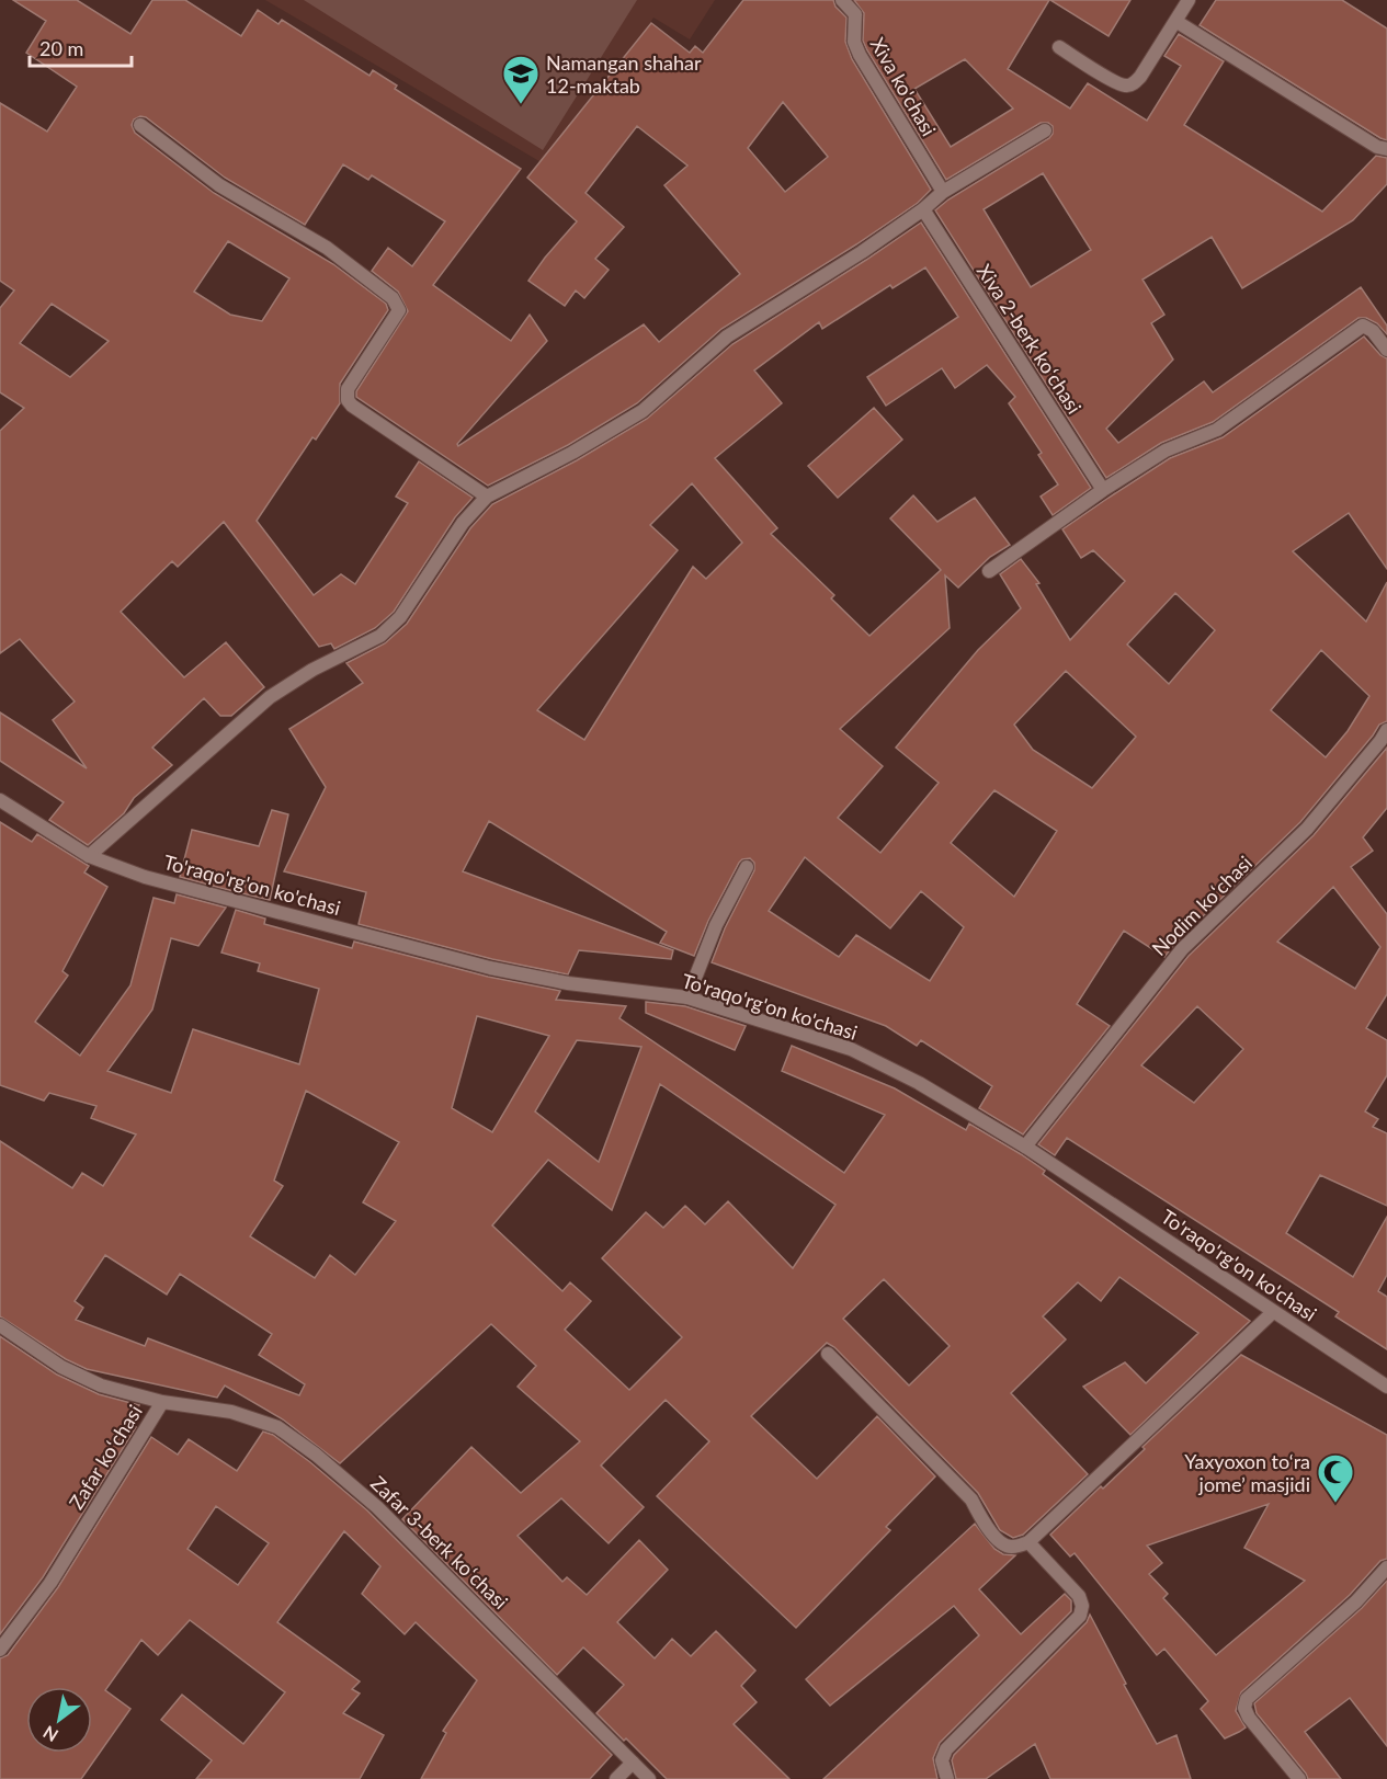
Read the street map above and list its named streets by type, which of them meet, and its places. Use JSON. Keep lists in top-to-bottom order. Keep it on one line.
{"streets":{"street":["Xiva ko'chasi","Xiva 2-berk koʻchasi","To'raqo'rg'on ko'chasi","Nodim koʻchasi","Zafar koʻchasi","Zafar 3-berk koʻchasi"]},"crossings":[["To'raqo'rg'on ko'chasi","Nodim koʻchasi"],["Zafar koʻchasi","Zafar 3-berk koʻchasi"]],"places":{"school or university":["Namangan shahar 12-maktab"],"mosque":["Yaxyoxon to‘ra jome’ masjidi"]},"scale_bar":"20 m","north":"bottom left"}
